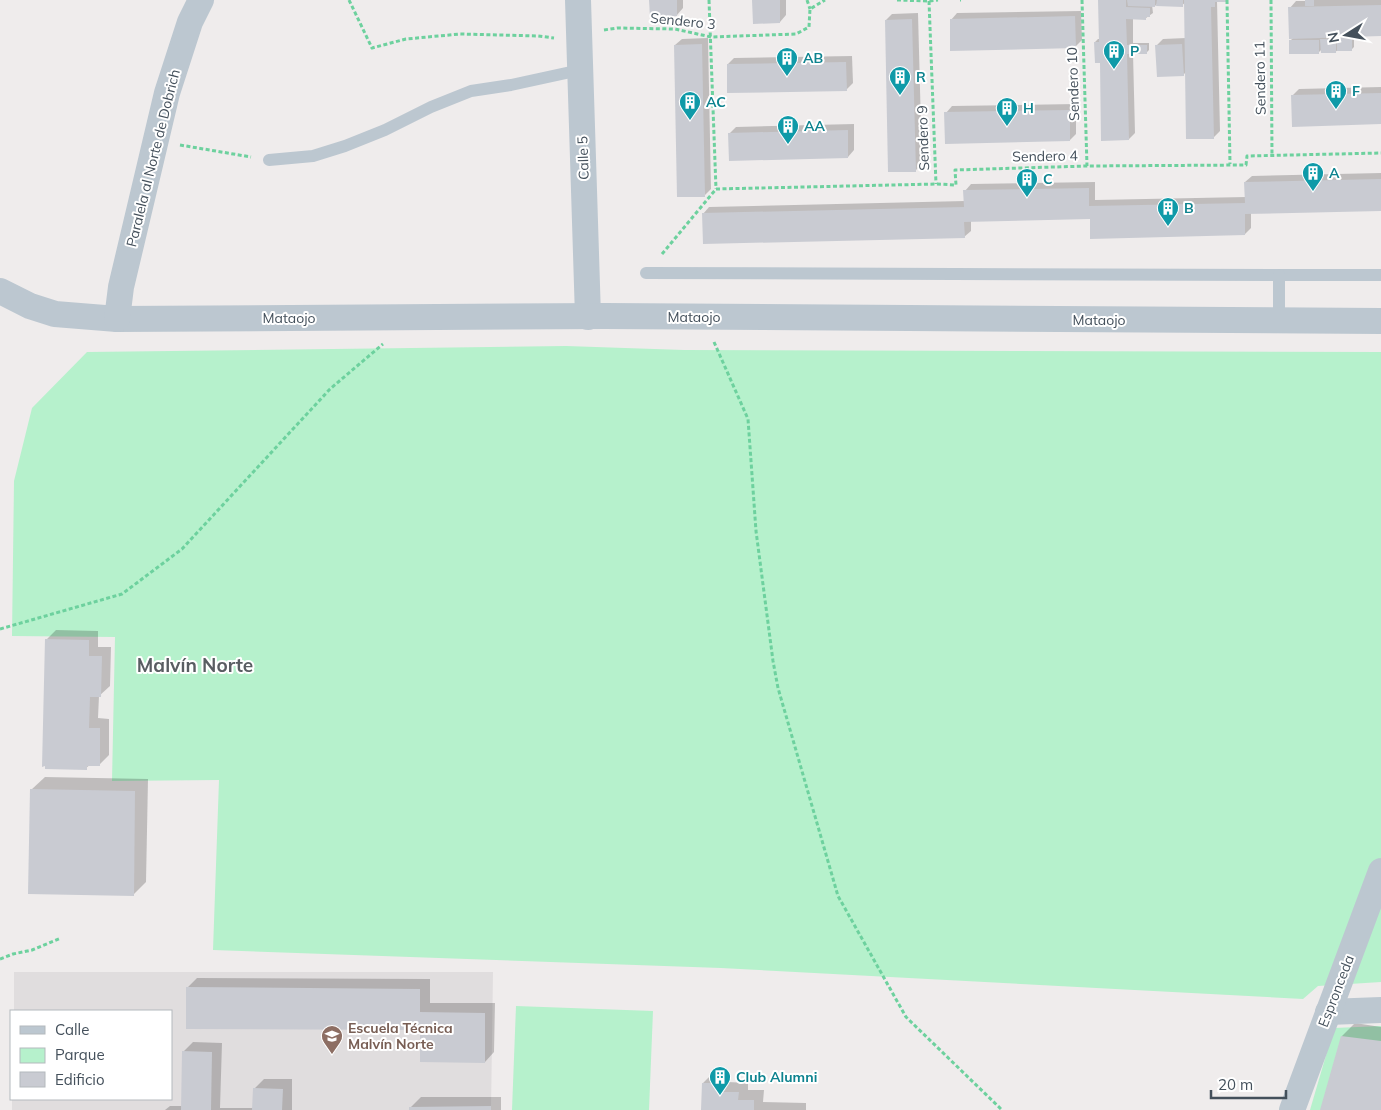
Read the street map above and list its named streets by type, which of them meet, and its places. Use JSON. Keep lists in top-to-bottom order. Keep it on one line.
{"streets":{"street":["Paralela al Norte de Dobrich","Calle 5","Mataojo","Espronceda"],"path":["Sendero 3","Sendero 11","Sendero 10","Sendero 9","Sendero 4"]},"crossings":[["Sendero 3","Sendero 4"],["Sendero 3","Calle 5"],["Sendero 11","Sendero 4"],["Sendero 10","Sendero 4"],["Sendero 9","Sendero 4"],["Paralela al Norte de Dobrich","Mataojo"],["Calle 5","Mataojo"]],"districts":["Malvín Norte"],"places":{"building":["P","AB","R","F","AC","H","AA","A","C","B","Club Alumni"],"school or university":["Escuela Técnica Malvín Norte"]},"legend":["Calle","Parque","Edificio"],"scale_bar":"20 m","north":"left"}
